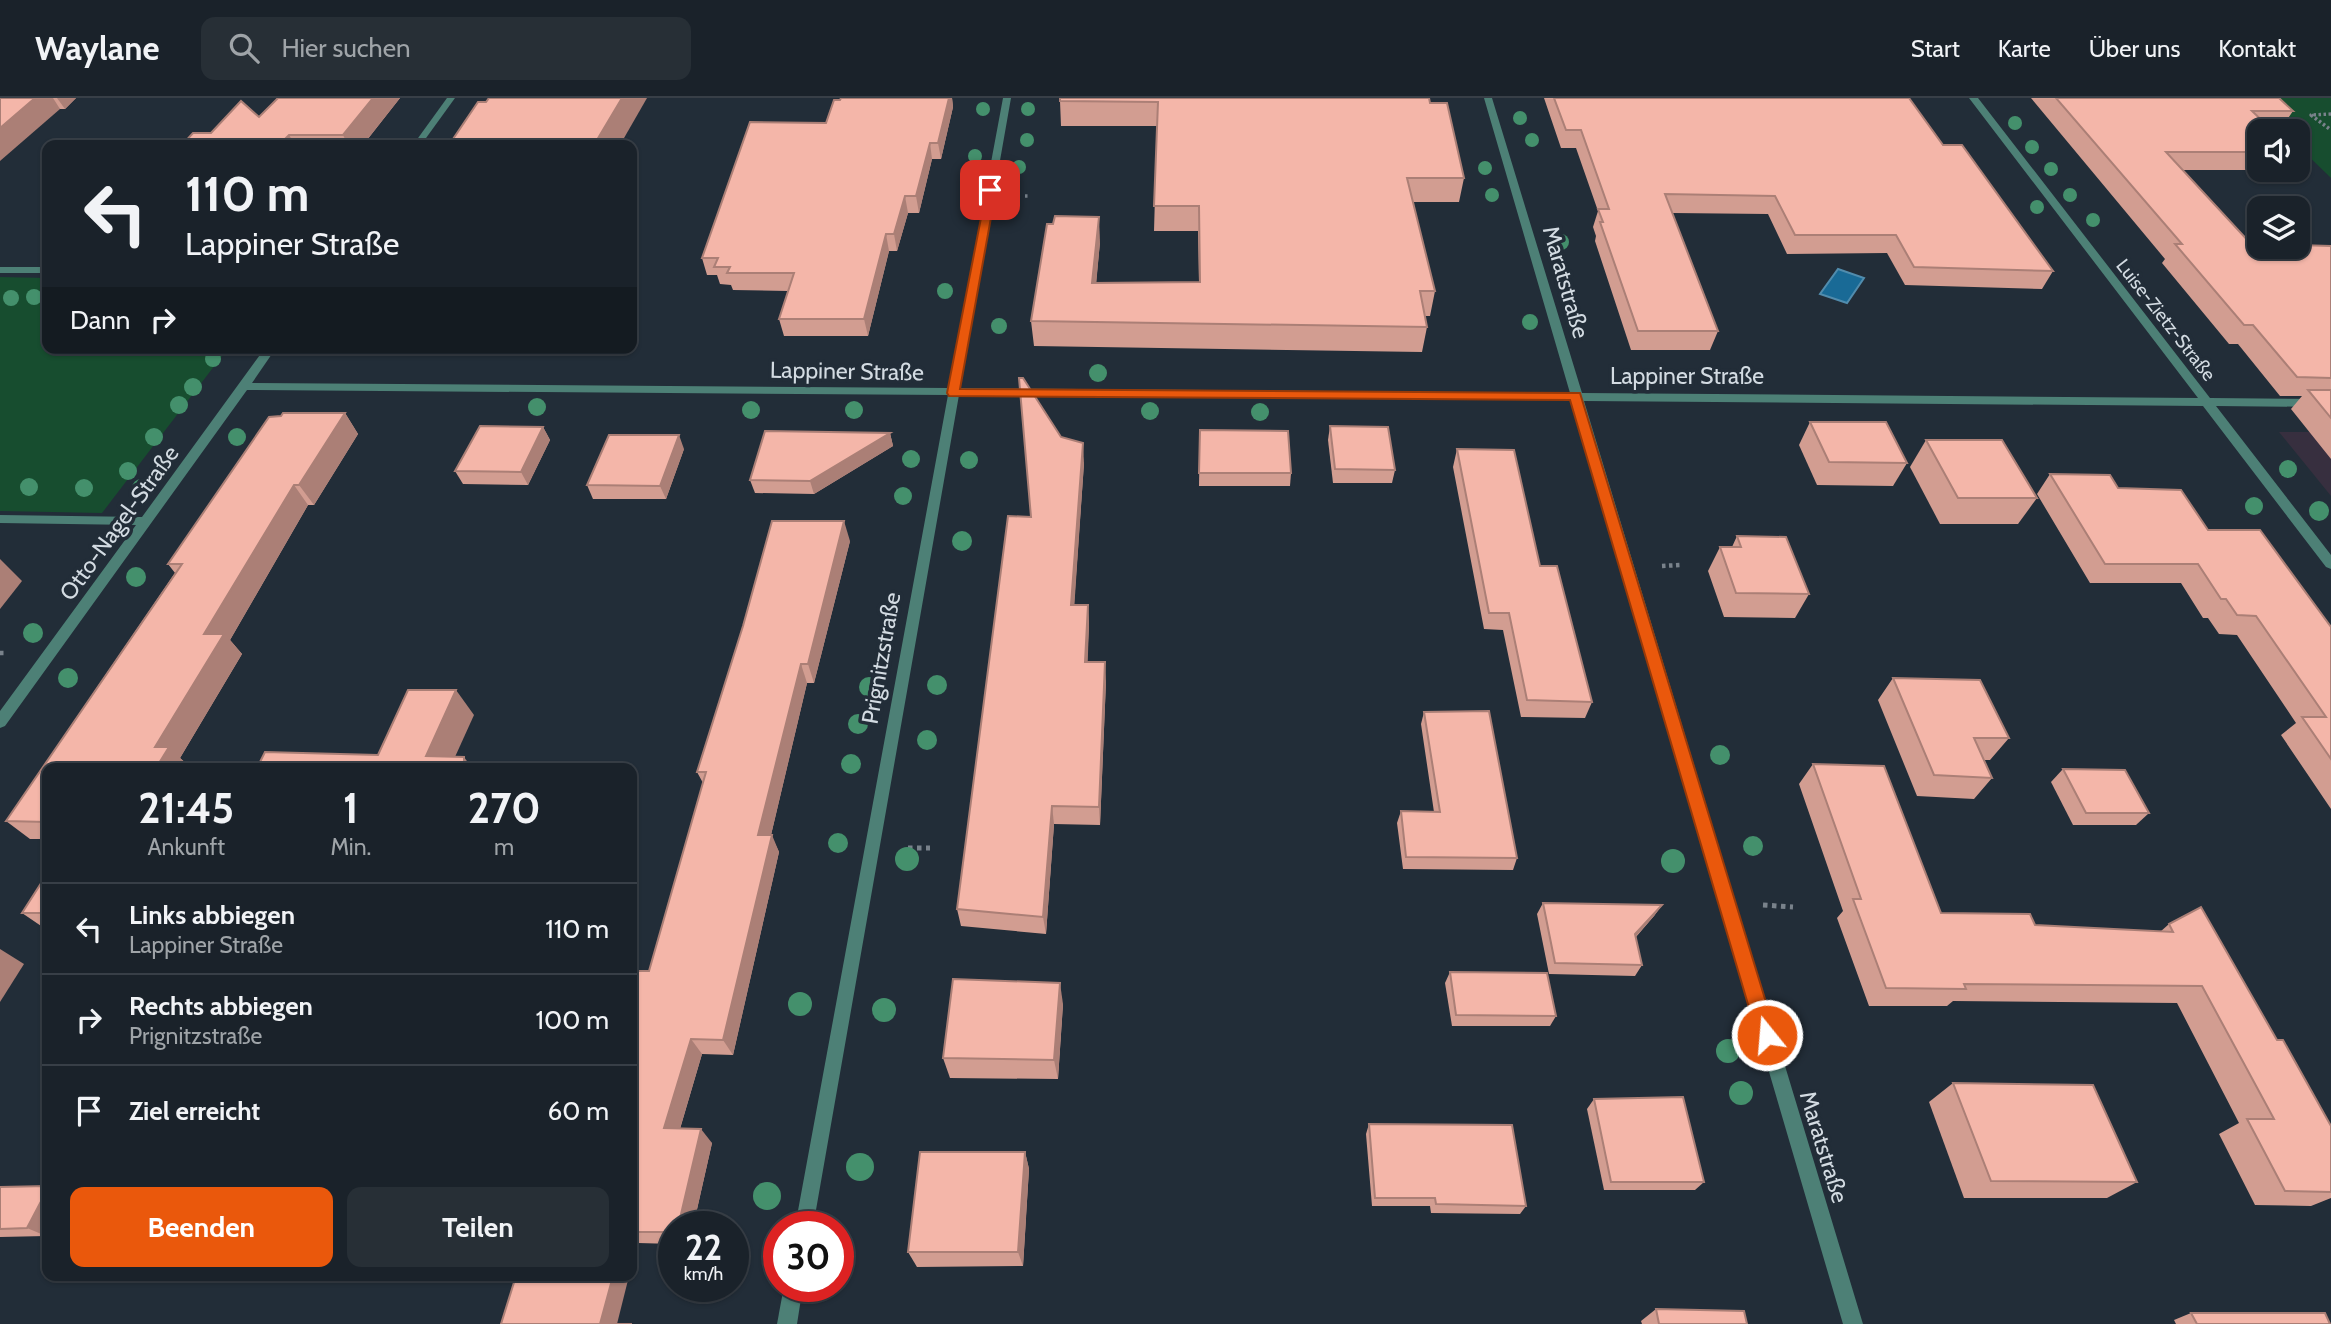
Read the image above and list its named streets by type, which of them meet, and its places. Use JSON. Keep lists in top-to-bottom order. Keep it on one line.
{"streets":{"street":["Maratstraße","Luise-Zietz-Straße","Lappiner Straße","Otto-Nagel-Straße","Prignitzstraße"]},"crossings":[["Maratstraße","Lappiner Straße"],["Luise-Zietz-Straße","Lappiner Straße"],["Lappiner Straße","Otto-Nagel-Straße"],["Lappiner Straße","Prignitzstraße"]],"page":{"header":"Waylane","search":"Hier suchen","nav":["Start","Karte","Über uns","Kontakt"],"turn":["110 m","Lappiner Straße"],"then":"Dann","eta":["21:45","Ankunft","1","Min.","270","m"],"list":[{"name":"Links abbiegen","note":"Lappiner Straße","value":"110 m"},{"name":"Rechts abbiegen","note":"Prignitzstraße","value":"100 m"},{"name":"Ziel erreicht","value":"60 m"}],"buttons":["Beenden","Teilen"],"speed":"22 km/h","limit":"30"}}
